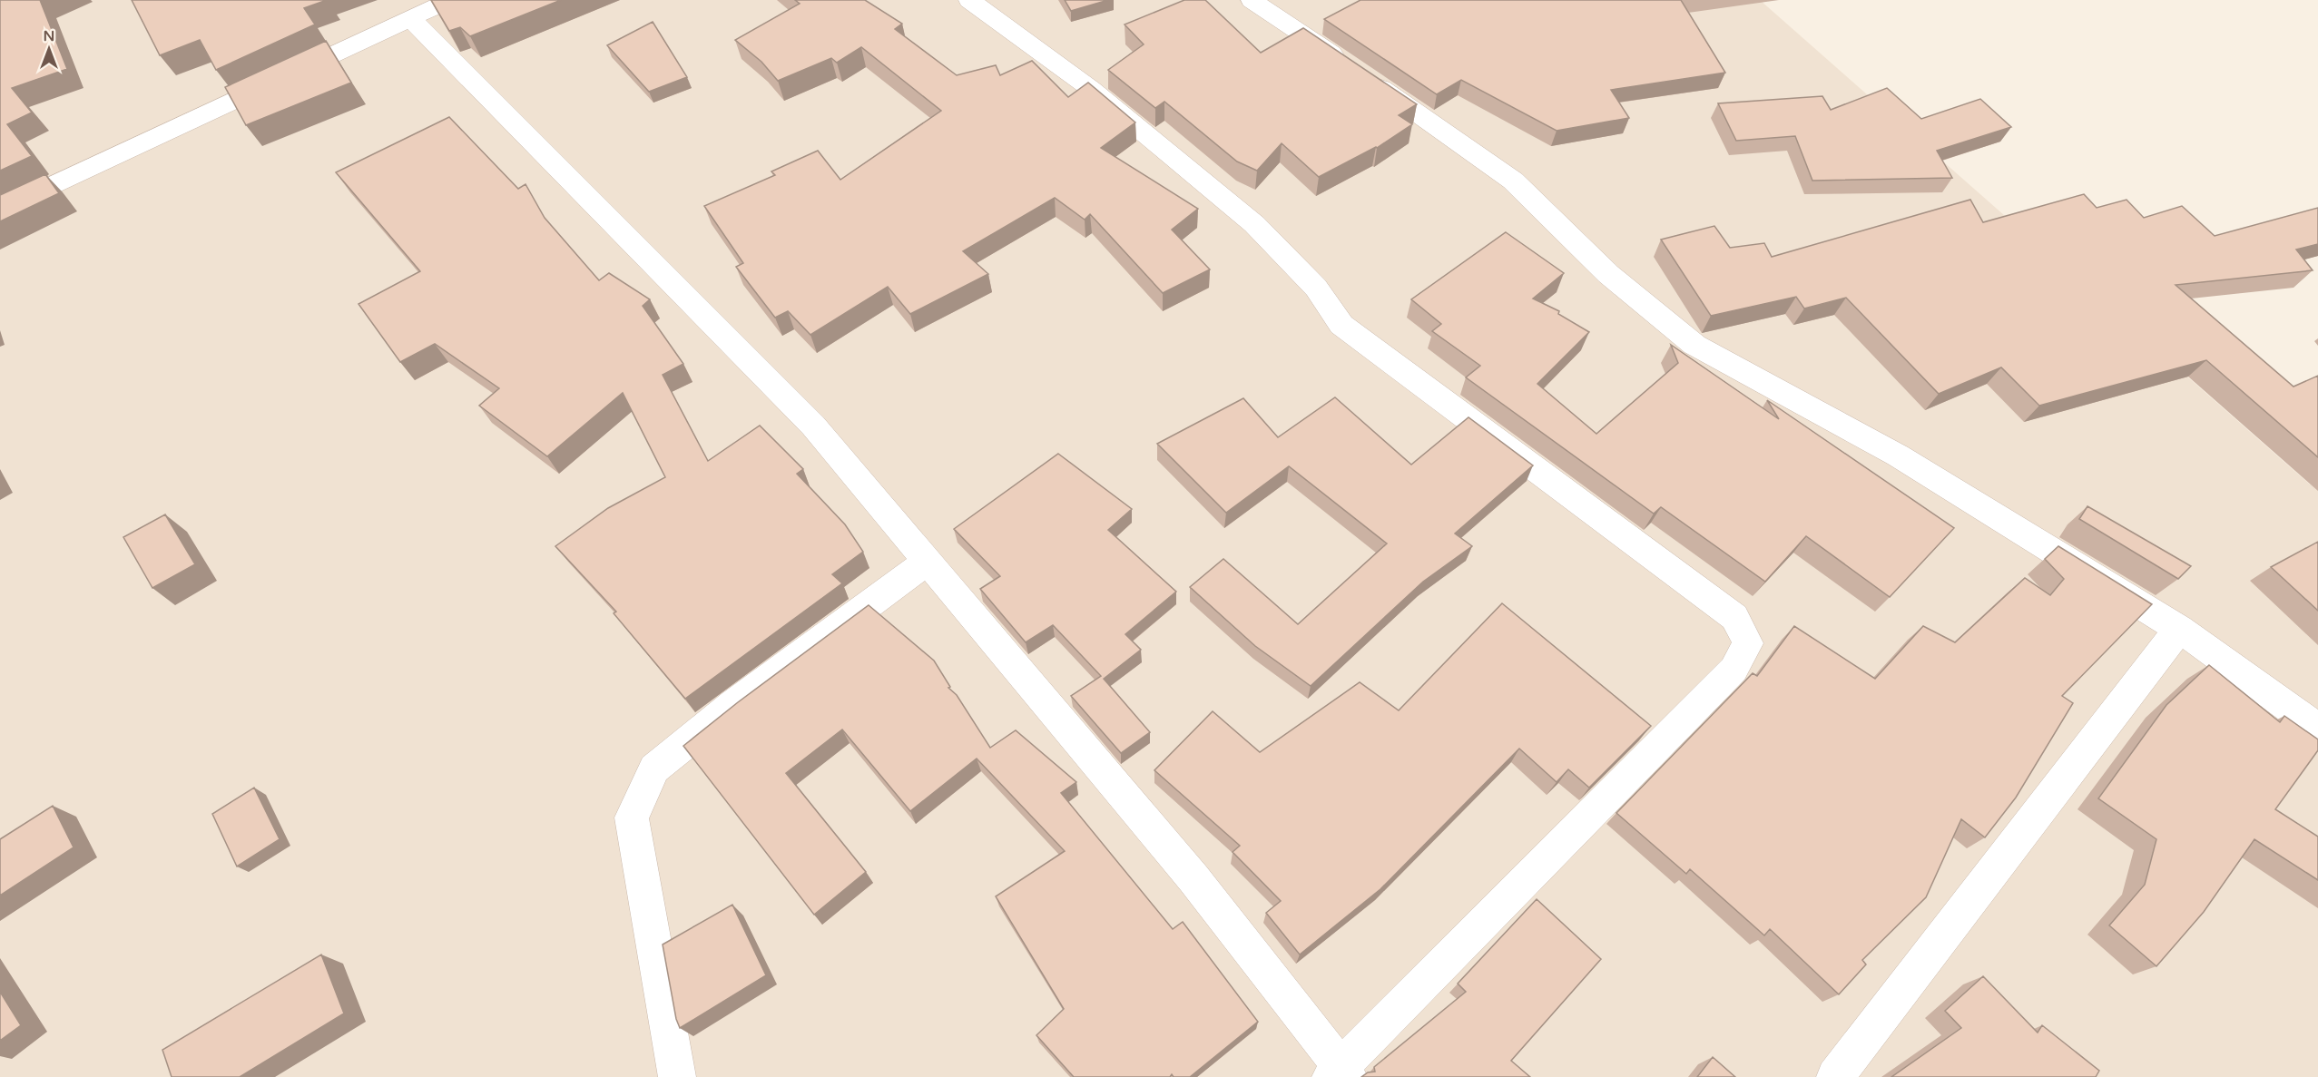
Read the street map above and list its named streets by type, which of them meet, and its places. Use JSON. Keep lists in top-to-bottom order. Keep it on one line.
{"north":"top"}
